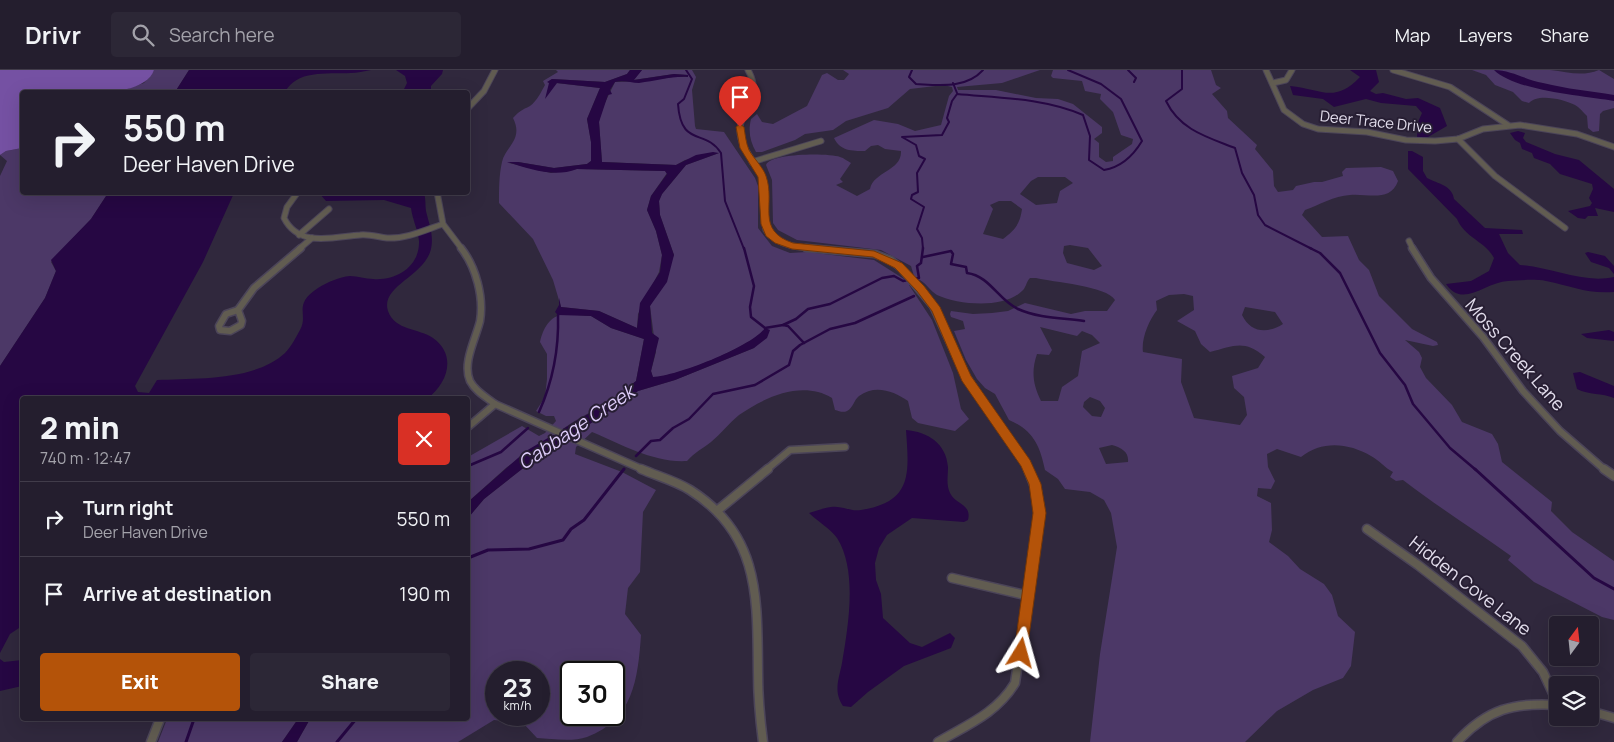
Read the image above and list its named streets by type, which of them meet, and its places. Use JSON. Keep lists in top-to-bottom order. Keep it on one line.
{"streets":{"street":["Deer Trace Drive","Moss Creek Lane","Hidden Cove Lane"]},"water":["Cabbage Creek"],"north":"top","page":{"header":"Drivr","search":"Search here","nav":["Map","Layers","Share"],"turn":["550 m","Deer Haven Drive"],"heading":["2 min","740 m · 12:47"],"list":[{"name":"Turn right","note":"Deer Haven Drive","value":"550 m"},{"name":"Arrive at destination","value":"190 m"}],"buttons":["Exit","Share"],"speed":"23 km/h","limit":"30"}}
